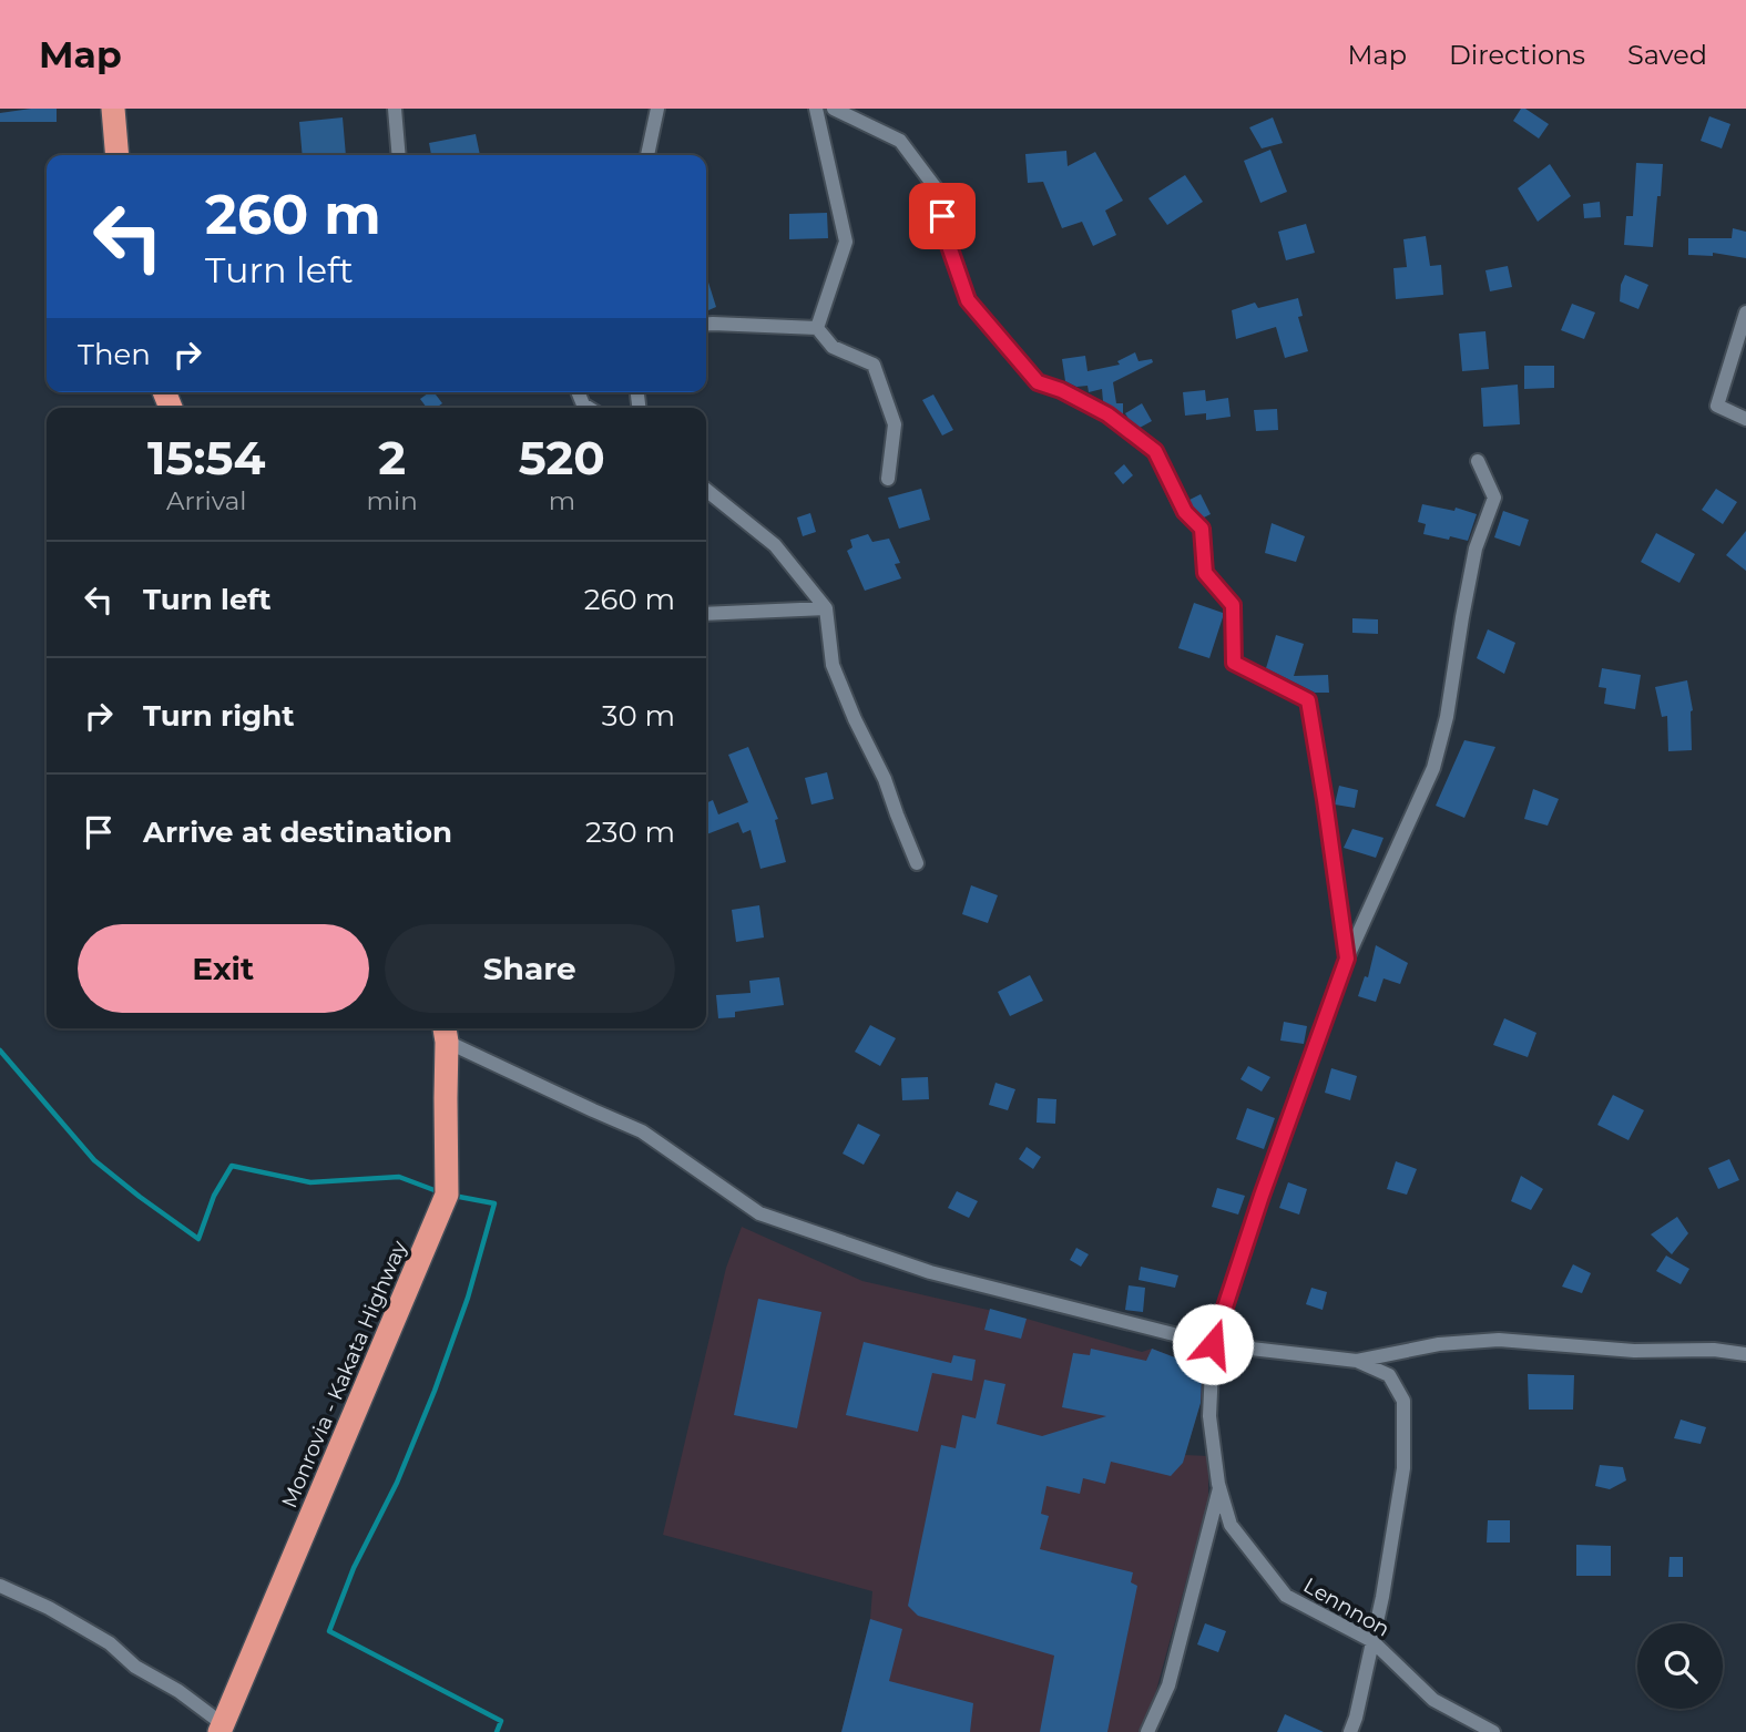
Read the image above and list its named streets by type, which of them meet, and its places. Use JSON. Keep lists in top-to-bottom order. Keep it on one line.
{"streets":{"highway":["Monrovia - Kakata Highway"],"street":["Lennnon"]},"page":{"header":"Map","nav":["Map","Directions","Saved"],"turn":["260 m","Turn left"],"then":"Then","eta":["15:54","Arrival","2","min","520","m"],"list":[{"name":"Turn left","value":"260 m"},{"name":"Turn right","value":"30 m"},{"name":"Arrive at destination","value":"230 m"}],"buttons":["Exit","Share"]}}
